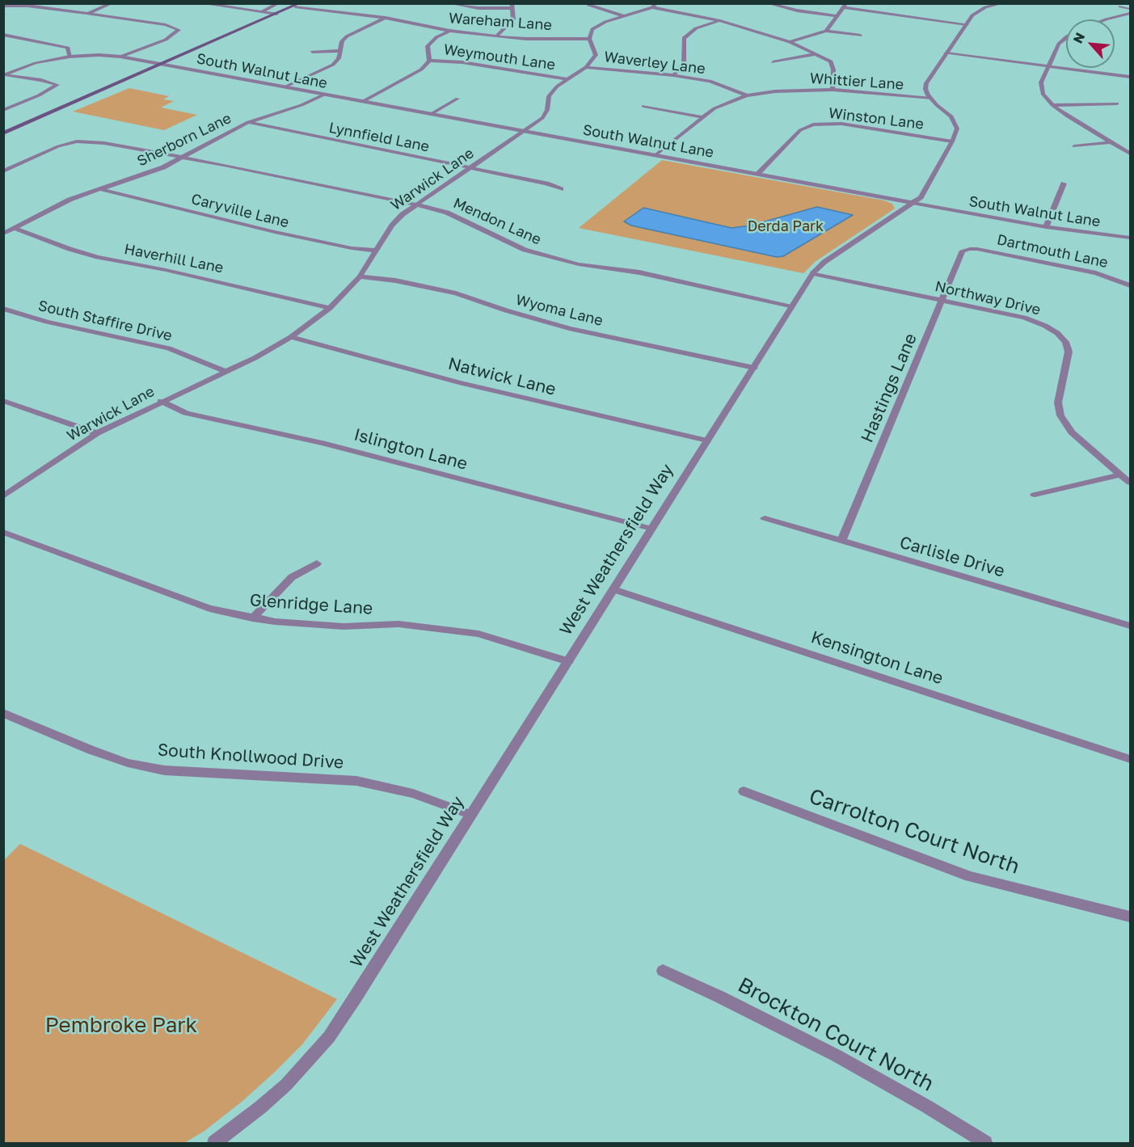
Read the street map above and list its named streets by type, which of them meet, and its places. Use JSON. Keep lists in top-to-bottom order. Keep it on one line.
{"streets":{"street":["Wareham Lane","Weymouth Lane","Waverley Lane","South Walnut Lane","Whittier Lane","Winston Lane","Lynnfield Lane","Sherborn Lane","Warwick Lane","Caryville Lane","Mendon Lane","Dartmouth Lane","Haverhill Lane","Northway Drive","Wyoma Lane","South Staffire Drive","Natwick Lane","Hastings Lane","Islington Lane","West Weathersfield Way","Carlisle Drive","Glenridge Lane","Kensington Lane","South Knollwood Drive","Carrolton Court North","Brockton Court North"]},"crossings":[["Weymouth Lane","Warwick Lane"],["Waverley Lane","Whittier Lane"],["Waverley Lane","Warwick Lane"],["South Walnut Lane","Whittier Lane"],["South Walnut Lane","Winston Lane"],["South Walnut Lane","Sherborn Lane"],["South Walnut Lane","Warwick Lane"],["South Walnut Lane","West Weathersfield Way"],["Whittier Lane","West Weathersfield Way"],["Winston Lane","West Weathersfield Way"],["Lynnfield Lane","Sherborn Lane"],["Lynnfield Lane","Warwick Lane"],["Sherborn Lane","Caryville Lane"],["Sherborn Lane","Mendon Lane"],["Sherborn Lane","Haverhill Lane"],["Warwick Lane","Caryville Lane"],["Warwick Lane","Mendon Lane"],["Warwick Lane","Haverhill Lane"],["Warwick Lane","Wyoma Lane"],["Warwick Lane","South Staffire Drive"],["Warwick Lane","Natwick Lane"],["Warwick Lane","Islington Lane"],["Mendon Lane","West Weathersfield Way"],["Dartmouth Lane","Hastings Lane"],["Northway Drive","Hastings Lane"],["Northway Drive","West Weathersfield Way"],["Wyoma Lane","West Weathersfield Way"],["Natwick Lane","West Weathersfield Way"],["Hastings Lane","Carlisle Drive"],["Islington Lane","West Weathersfield Way"],["West Weathersfield Way","Glenridge Lane"],["West Weathersfield Way","Kensington Lane"],["West Weathersfield Way","South Knollwood Drive"]],"parks":["Derda Park","Pembroke Park"],"north":"top left"}
